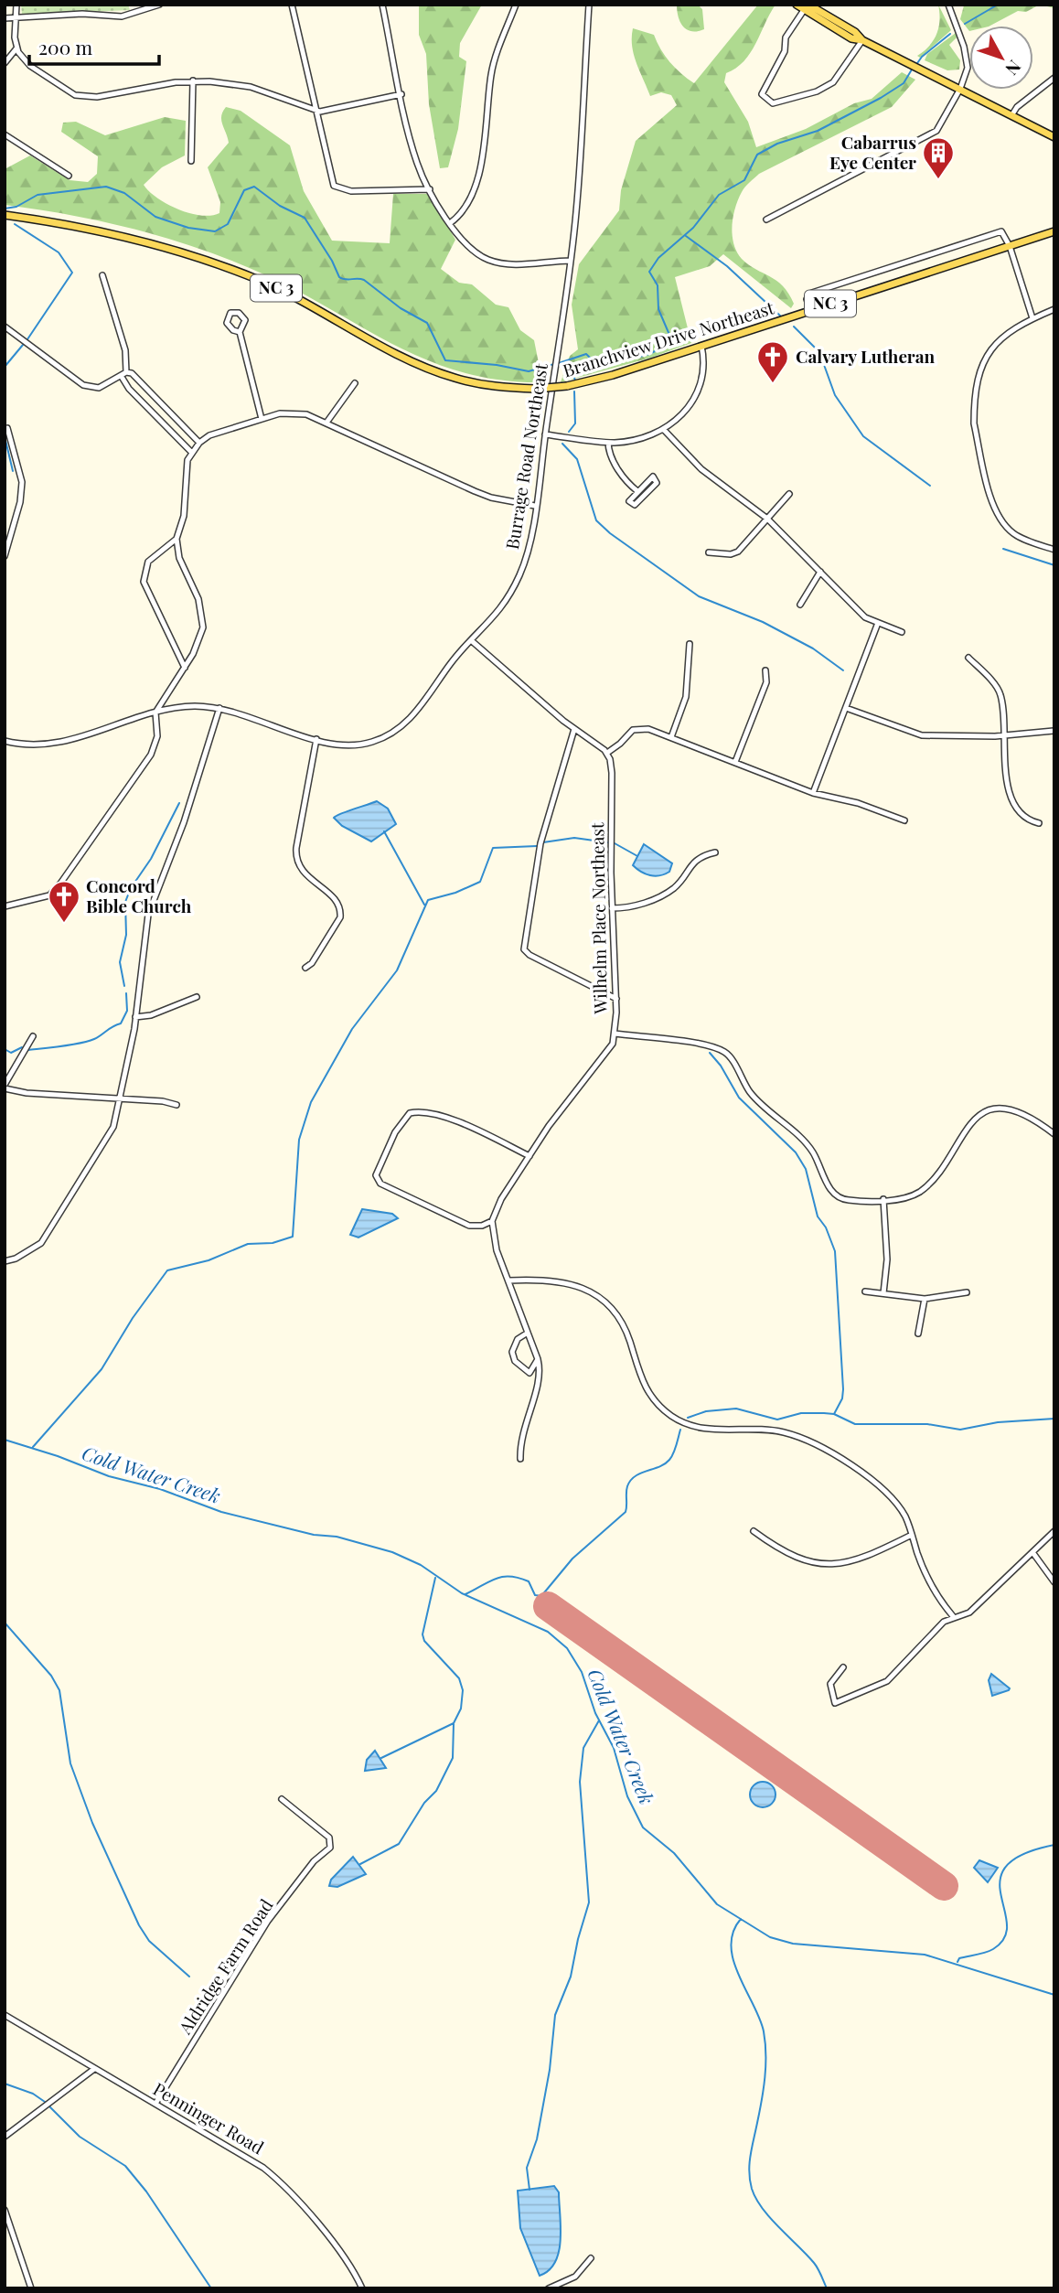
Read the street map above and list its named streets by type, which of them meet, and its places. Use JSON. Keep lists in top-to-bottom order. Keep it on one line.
{"streets":{"main road":["NC 3","Branchview Drive Northeast"],"street":["Burrage Road Northeast","Wilhelm Place Northeast","Aldridge Farm Road","Penninger Road"]},"crossings":[["Aldridge Farm Road","Penninger Road"]],"water":["Cold Water Creek"],"places":{"building":["Cabarrus Eye Center"],"church":["Calvary Lutheran","Concord Bible Church"]},"scale_bar":"200 m","north":"bottom right"}
